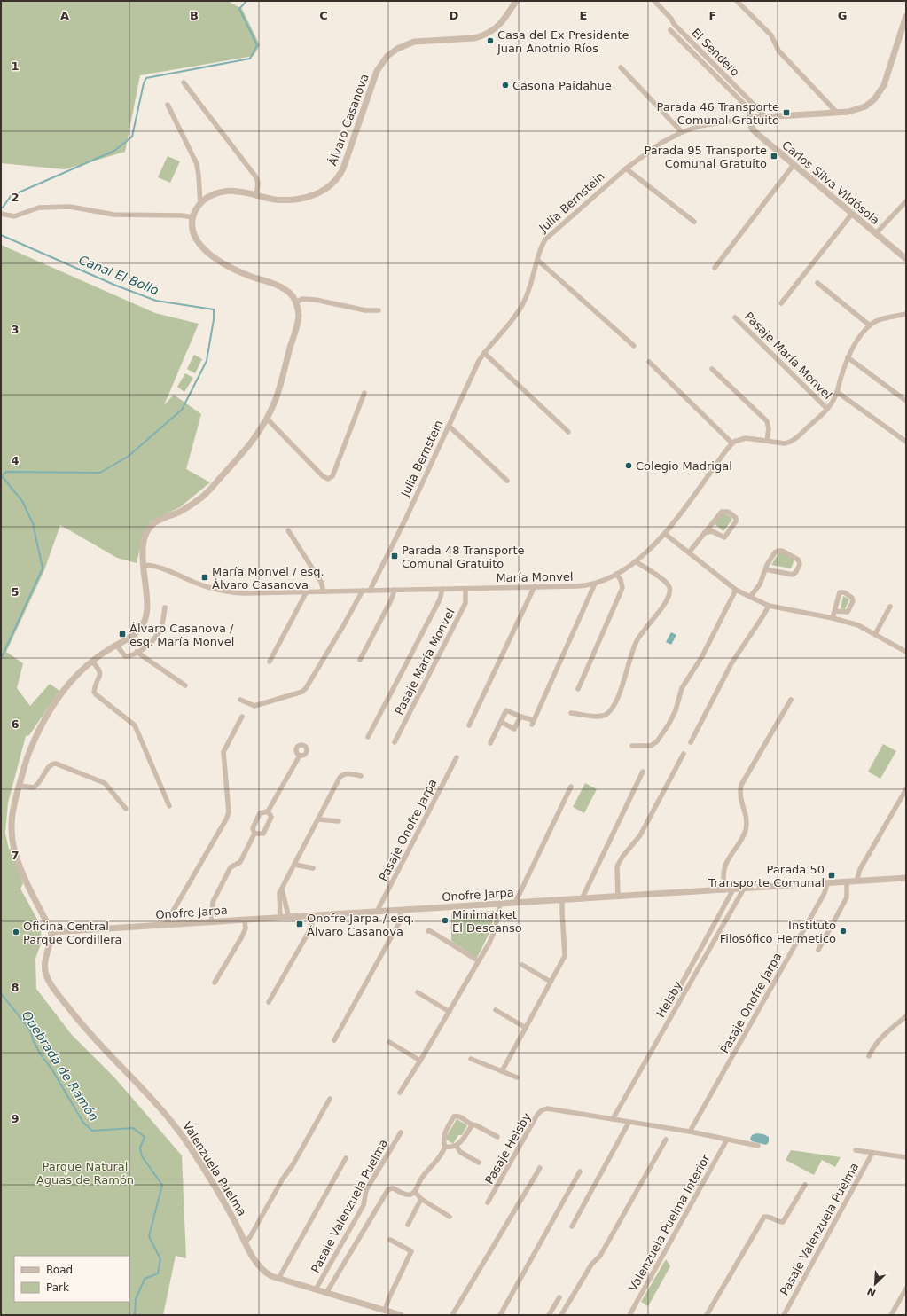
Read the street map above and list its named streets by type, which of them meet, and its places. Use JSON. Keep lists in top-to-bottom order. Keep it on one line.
{"streets":{"street":["El Sendero","Álvaro Casanova","Carlos Silva Vildósola","Julia Bernstein","Pasaje María Monvel","María Monvel","Pasaje Onofre Jarpa","Onofre Jarpa","Helsby","Pasaje Helsby","Valenzuela Puelma","Pasaje Valenzuela Puelma","Valenzuela Puelma Interior"]},"crossings":[["El Sendero","Julia Bernstein"],["Carlos Silva Vildósola","Julia Bernstein"],["Julia Bernstein","María Monvel"],["Pasaje María Monvel","María Monvel"],["Pasaje Onofre Jarpa","Onofre Jarpa"],["Onofre Jarpa","Helsby"],["Onofre Jarpa","Valenzuela Puelma"],["Helsby","Pasaje Helsby"],["Valenzuela Puelma","Pasaje Valenzuela Puelma"]],"water":["Canal El Bollo","Quebrada de Ramón"],"parks":["Parque Natural Aguas de Ramón"],"places":{"other":["Casa del Ex Presidente Juan Anotnio Ríos","Casona Paidahue","Colegio Madrigal","Minimarket El Descanso","Instituto Filosófico Hermetico","Oficina Central Parque Cordillera"],"transit":["Parada 46 Transporte Comunal Gratuito","Parada 95 Transporte Comunal Gratuito","Parada 48 Transporte Comunal Gratuito","María Monvel / esq. Álvaro Casanova","Álvaro Casanova / esq. María Monvel","Parada 50 Transporte Comunal","Onofre Jarpa / esq. Álvaro Casanova"]},"legend":["Road","Park"],"north":"bottom left","grid":{"columns":["A","B","C","D","E","F","G"],"rows":["1","2","3","4","5","6","7","8","9"]}}
